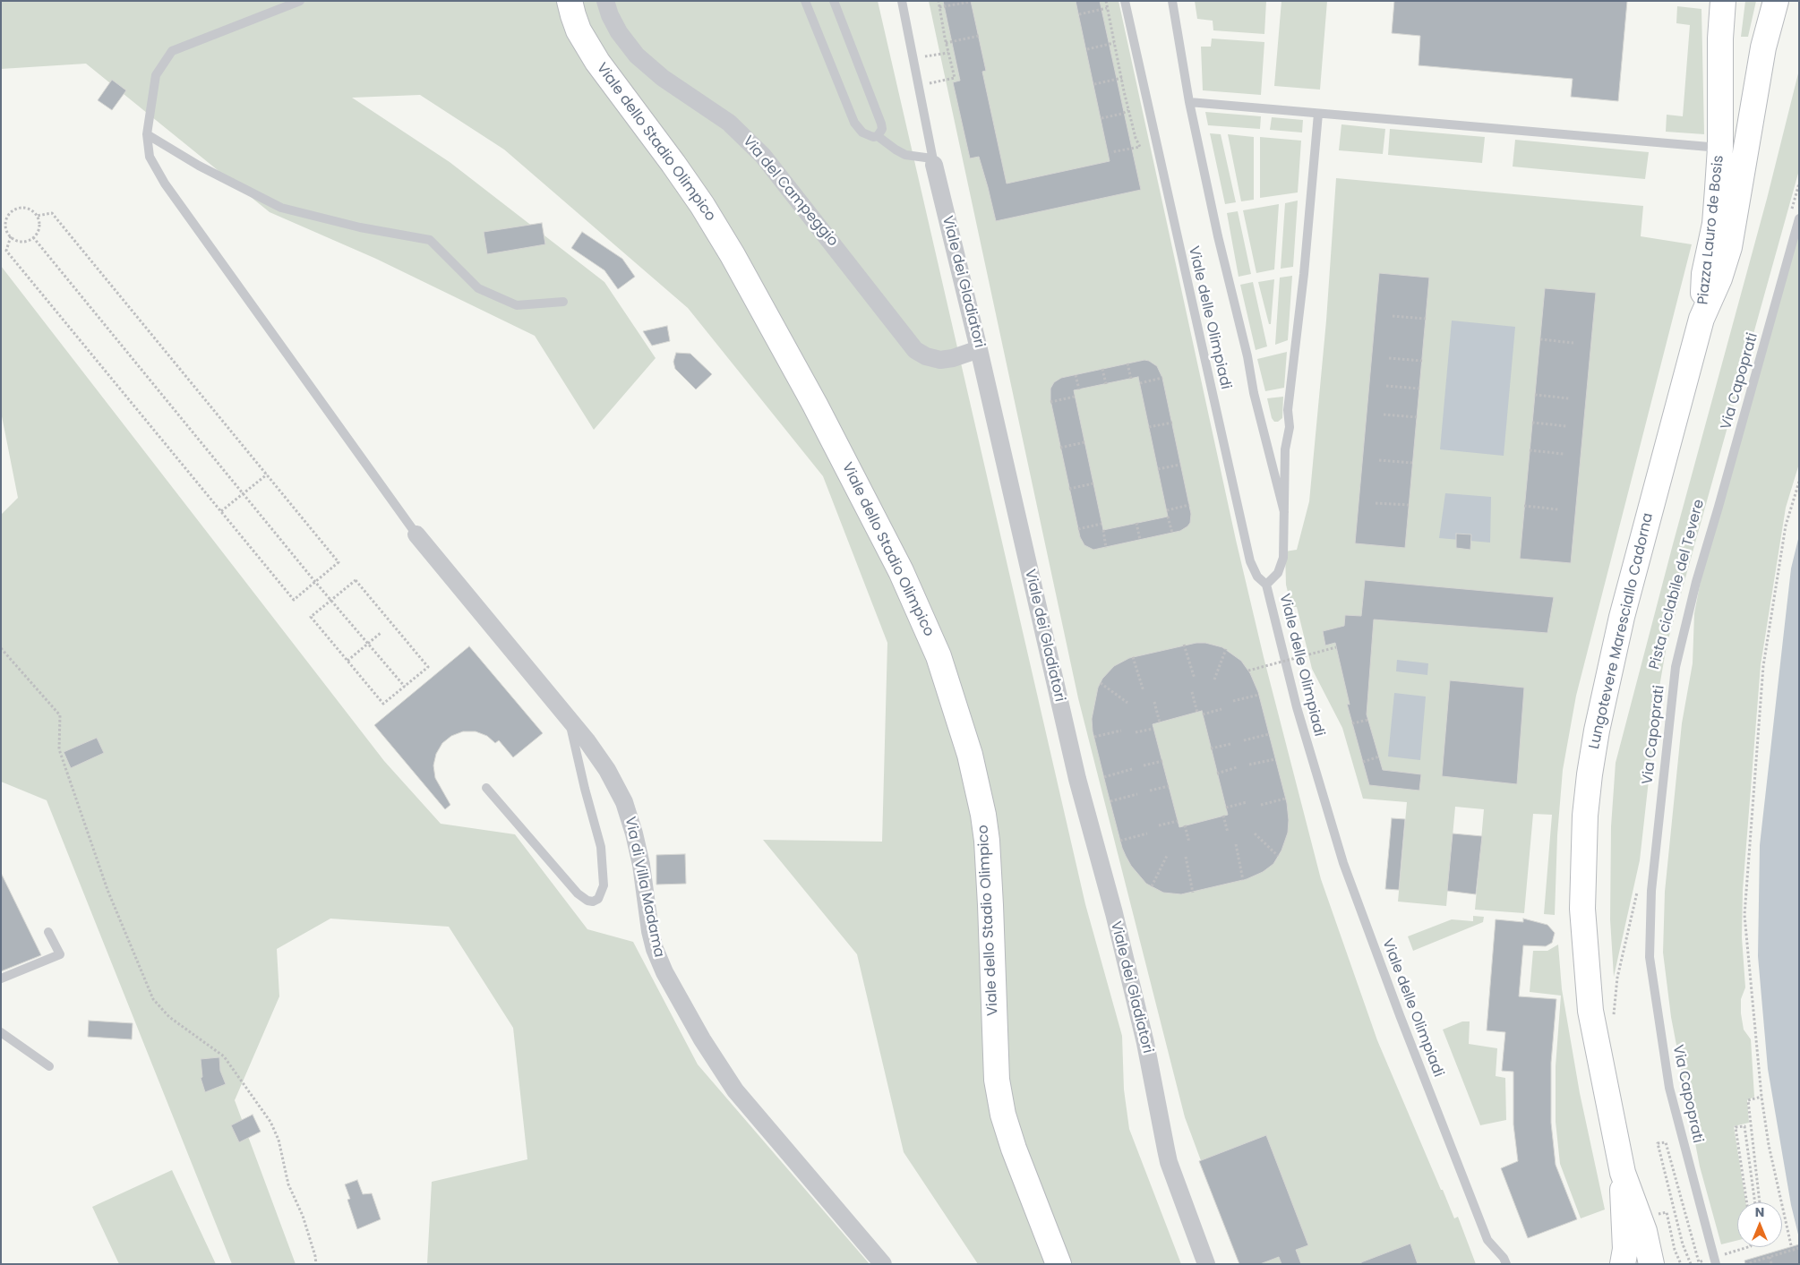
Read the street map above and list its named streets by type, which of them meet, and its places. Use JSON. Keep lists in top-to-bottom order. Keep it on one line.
{"streets":{"main road":["Viale dello Stadio Olimpico","Piazza Lauro de Bosis","Lungotevere Maresciallo Cadorna"],"street":["Via del Campeggio","Viale dei Gladiatori","Via di Villa Madama"],"lane":["Viale delle Olimpiadi","Via Capoprati"]},"crossings":[["Via del Campeggio","Viale dei Gladiatori"],["Piazza Lauro de Bosis","Lungotevere Maresciallo Cadorna"]],"north":"top"}
